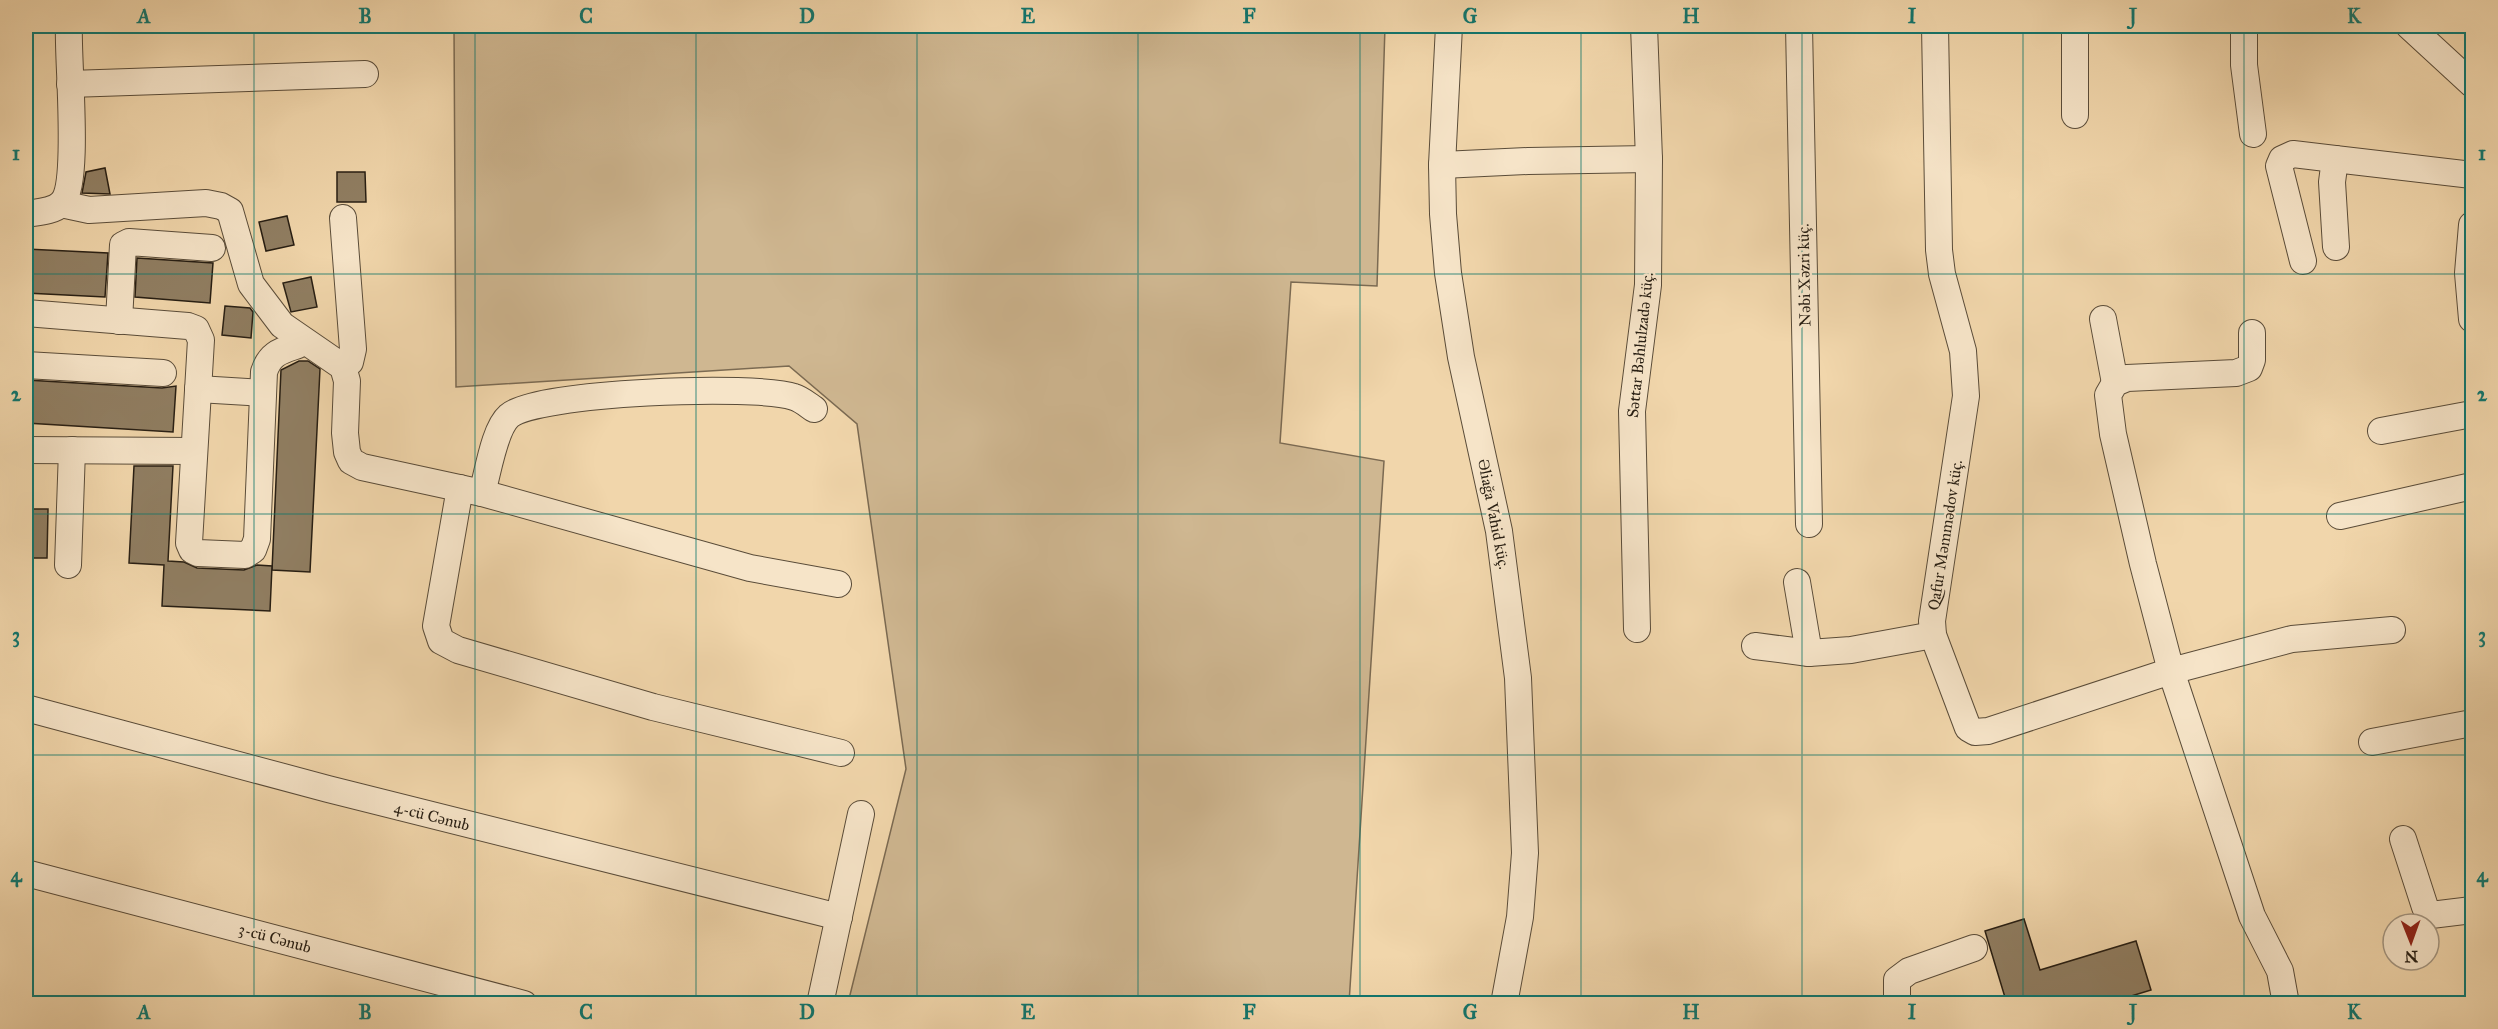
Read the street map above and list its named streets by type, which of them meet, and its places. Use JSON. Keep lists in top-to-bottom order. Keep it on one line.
{"streets":{"street":["Nəbi Xəzri küç.","Səttar Bəhlulzadə küç.","Əliağa Vahid küç.","Qafur Məmmədov küç.","4-cü Cənub","3-cü Cənub"]},"north":"bottom","grid":{"columns":["A","B","C","D","E","F","G","H","I","J","K"],"rows":["1","2","3","4"]}}
